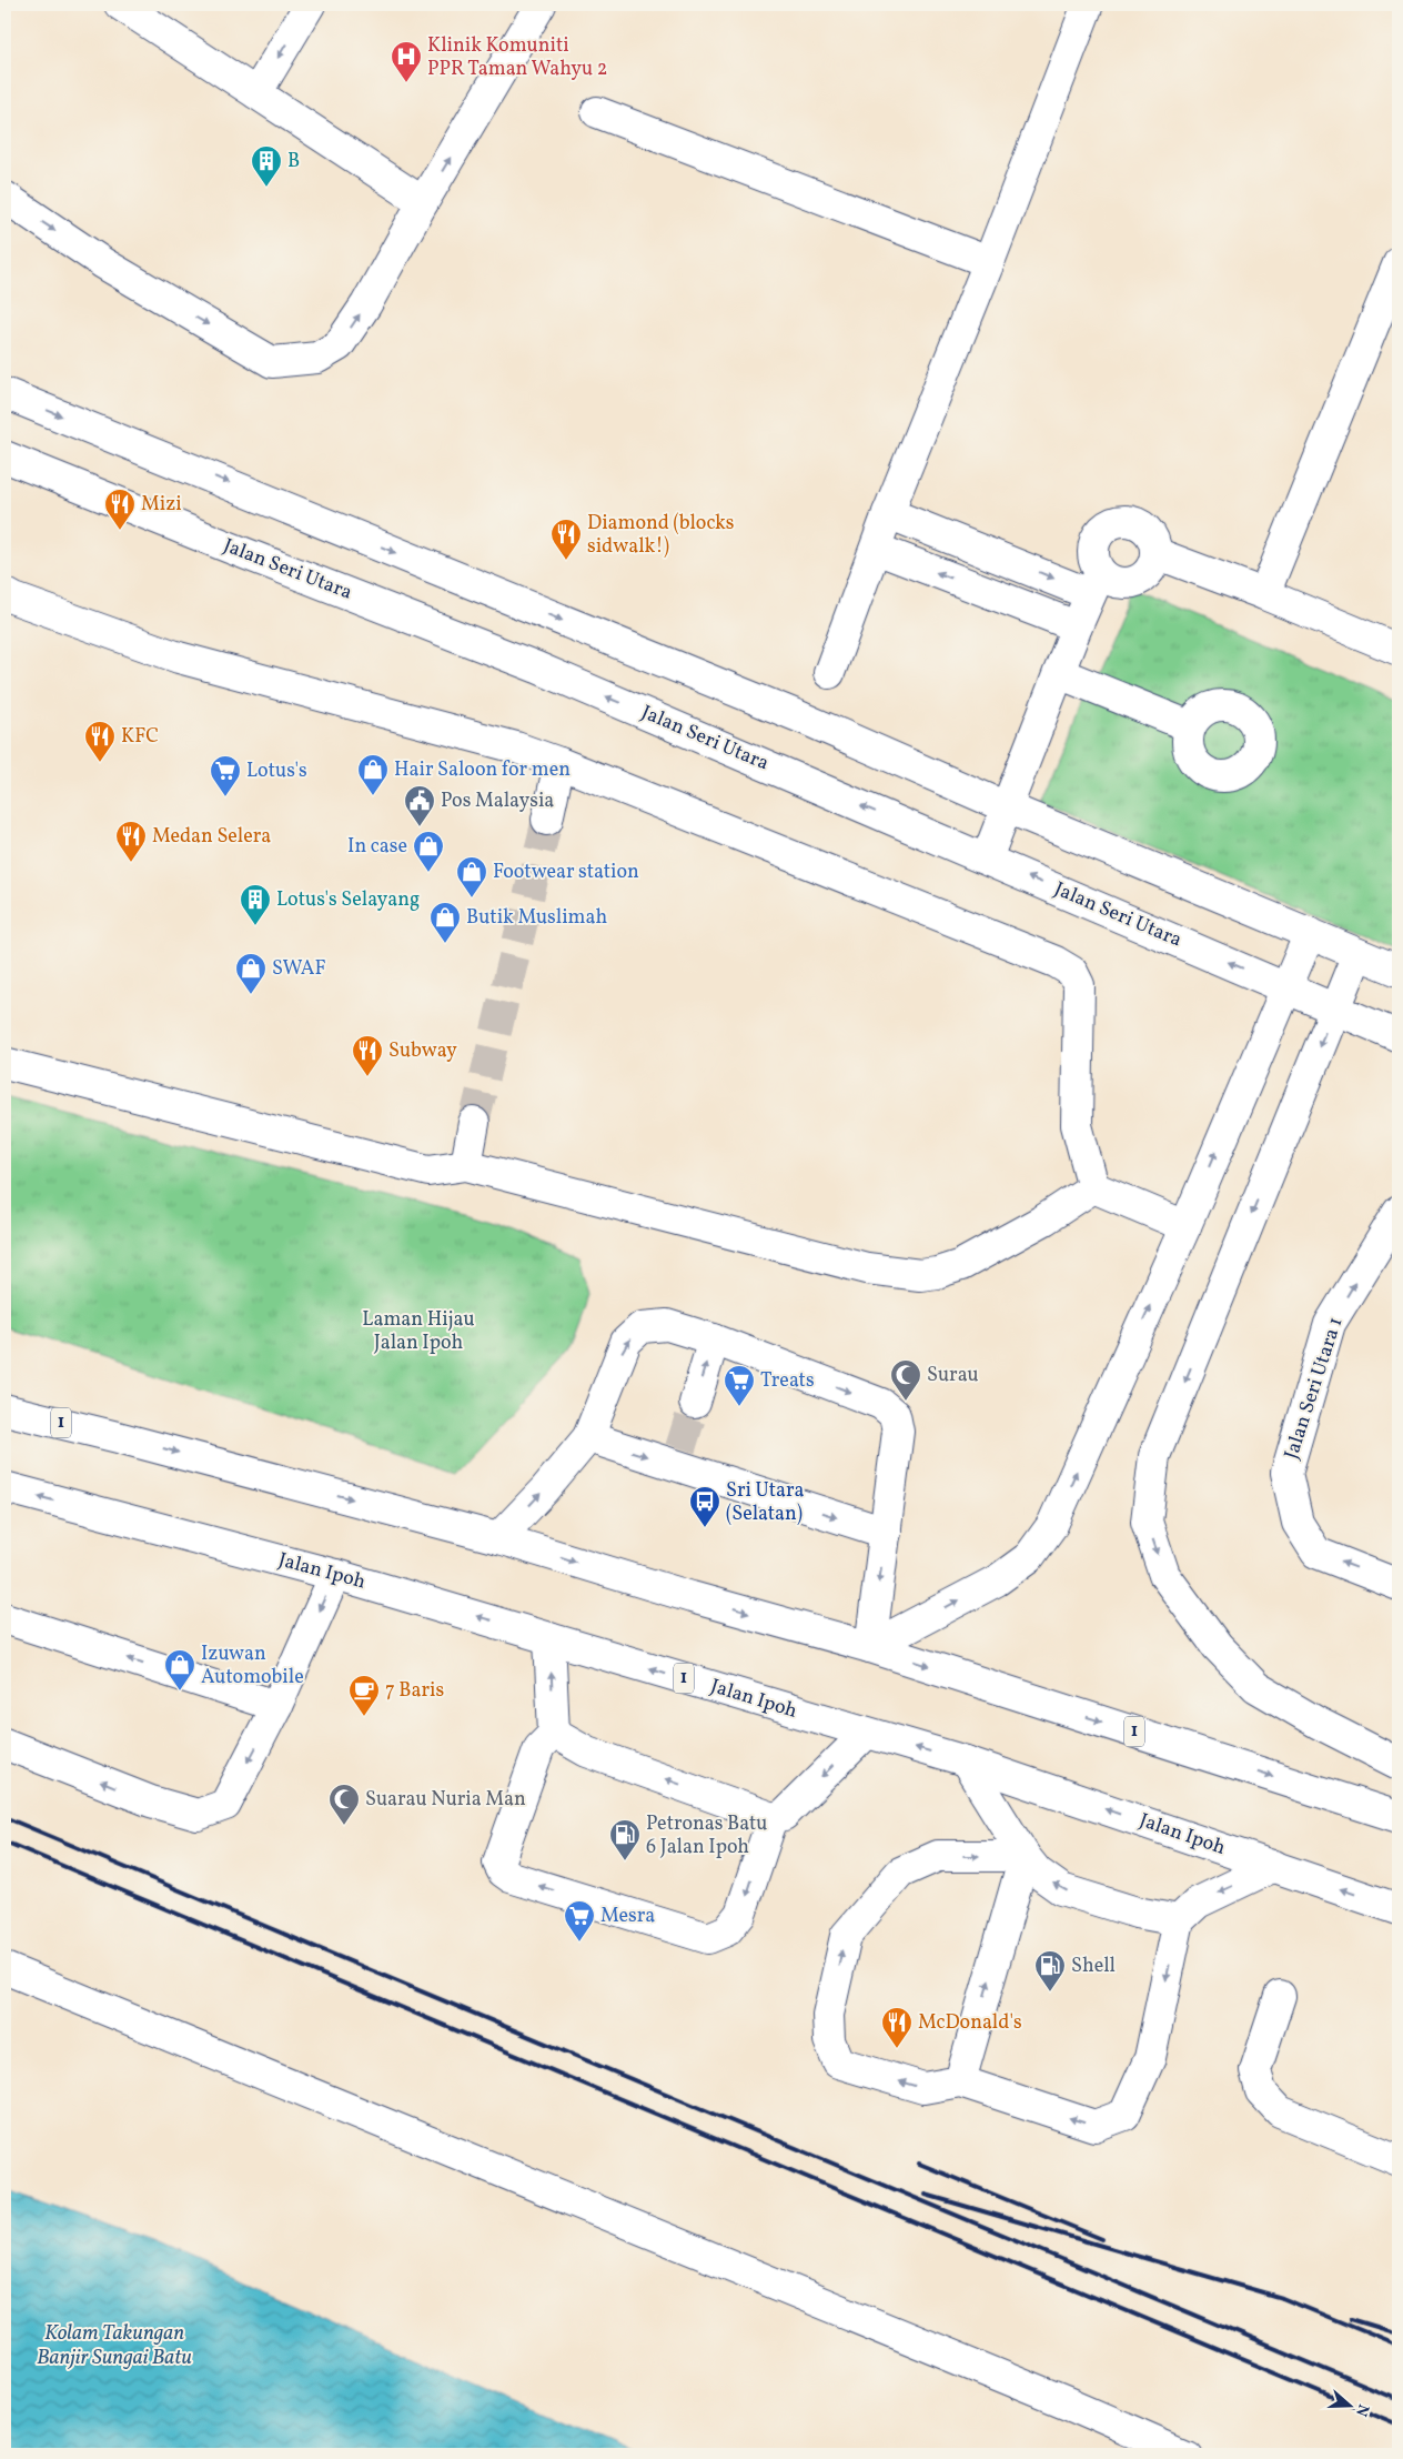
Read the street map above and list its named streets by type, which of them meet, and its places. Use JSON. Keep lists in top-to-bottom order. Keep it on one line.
{"streets":{"main road":["Jalan Seri Utara","Jalan Seri Utara 1","1","Jalan Ipoh"]},"one_way":["Jalan Seri Utara 1"],"water":["Kolam Takungan Banjir Sungai Batu"],"parks":["Laman Hijau Jalan Ipoh"],"places":{"hospital":["Klinik Komuniti PPR Taman Wahyu 2"],"building":["B","Lotus's Selayang"],"restaurant":["Mizi","Diamond (blocks sidwalk!)","KFC","Medan Selera","Subway","McDonald's"],"shop":["Hair Saloon for men","In case","Footwear station","Butik Muslimah","SWAF","Izuwan Automobile"],"supermarket":["Lotus's","Treats","Mesra"],"public building":["Pos Malaysia"],"mosque":["Surau","Suarau Nuria Man"],"bus stop":["Sri Utara (Selatan)"],"cafe":["7 Baris"],"fuel station":["Petronas Batu 6 Jalan Ipoh","Shell"]},"north":"right"}
